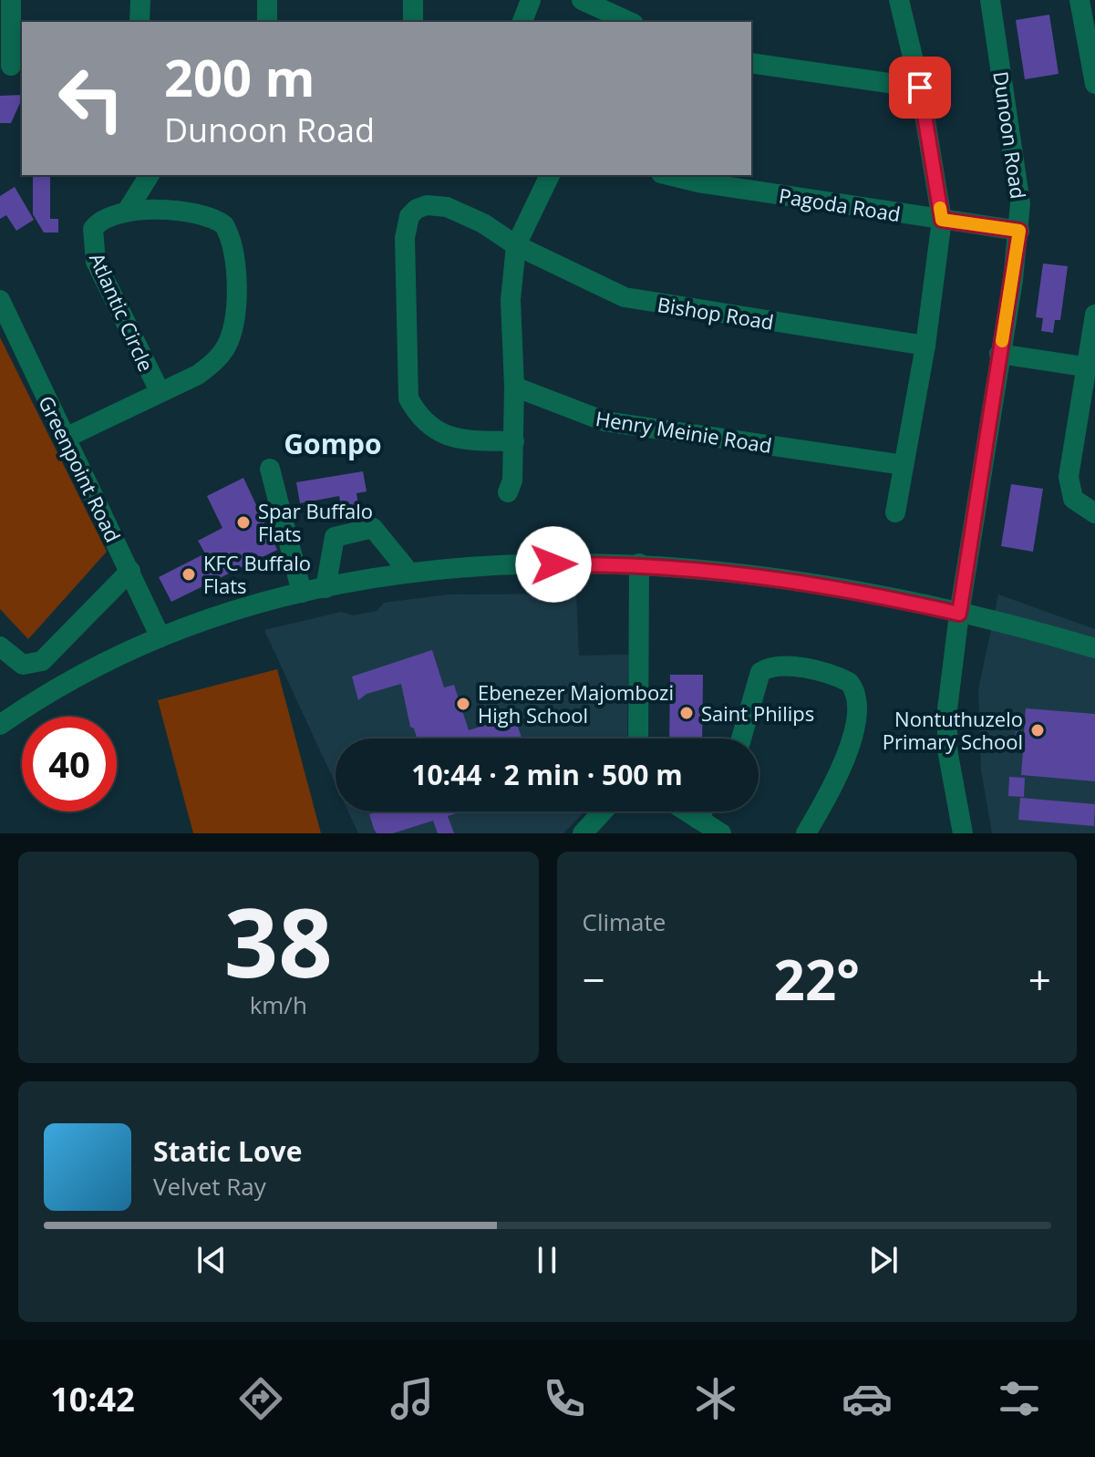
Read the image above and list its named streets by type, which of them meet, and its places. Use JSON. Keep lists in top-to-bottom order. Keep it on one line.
{"streets":{"street":["Dunoon Road","Pagoda Road","Atlantic Circle","Bishop Road","Henry Meinie Road","Greenpoint Road"]},"crossings":[["Dunoon Road","Pagoda Road"],["Atlantic Circle","Greenpoint Road"]],"districts":["Gompo"],"places":["Spar Buffalo Flats","KFC Buffalo Flats","Ebenezer Majombozi High School","Saint Philips","Nontuthuzelo Primary School"],"page":{"turn":["200 m","Dunoon Road"],"limit":"40","trip":"10:44 · 2 min · 500 m","tile":[["38","km/h"],"Climate"],"heat":["−","22°","+"],"song":["Static Love","Velvet Ray"],"tabs":"10:42"}}
